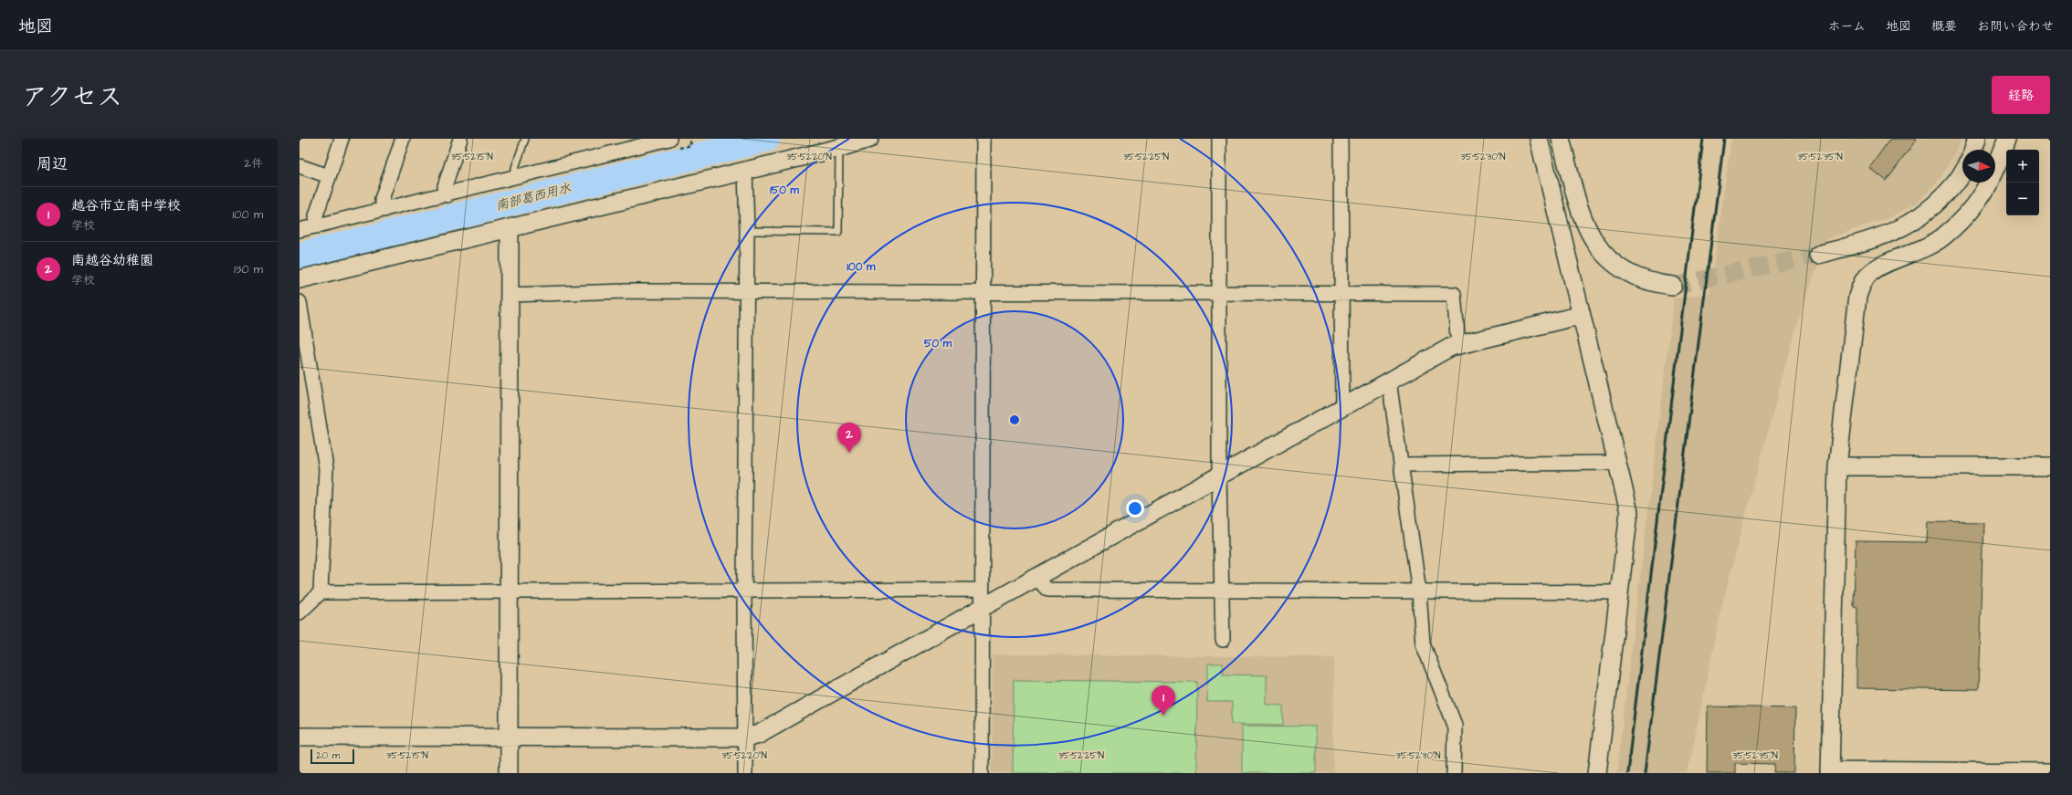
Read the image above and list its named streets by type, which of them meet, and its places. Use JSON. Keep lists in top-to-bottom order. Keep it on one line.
{"water":["南部葛西用水"],"scale_bar":"20 m","north":"right","page":{"header":"地図","nav":["ホーム","地図","概要","お問い合わせ"],"title":"アクセス","buttons":"経路","heading":["周辺","2件"],"map_buttons":["+","−"],"list":[{"mark":"1","name":"越谷市立南中学校","note":"学校","value":"100 m"},{"mark":"2","name":"南越谷幼稚園","note":"学校","value":"130 m"}],"pins":["2","1"],"scale":"20 m"},"coordinates":["35°52'15\"N","35°52'20\"N","35°52'25\"N","35°52'30\"N","35°52'35\"N"],"rings":["150 m","100 m","50 m"]}
